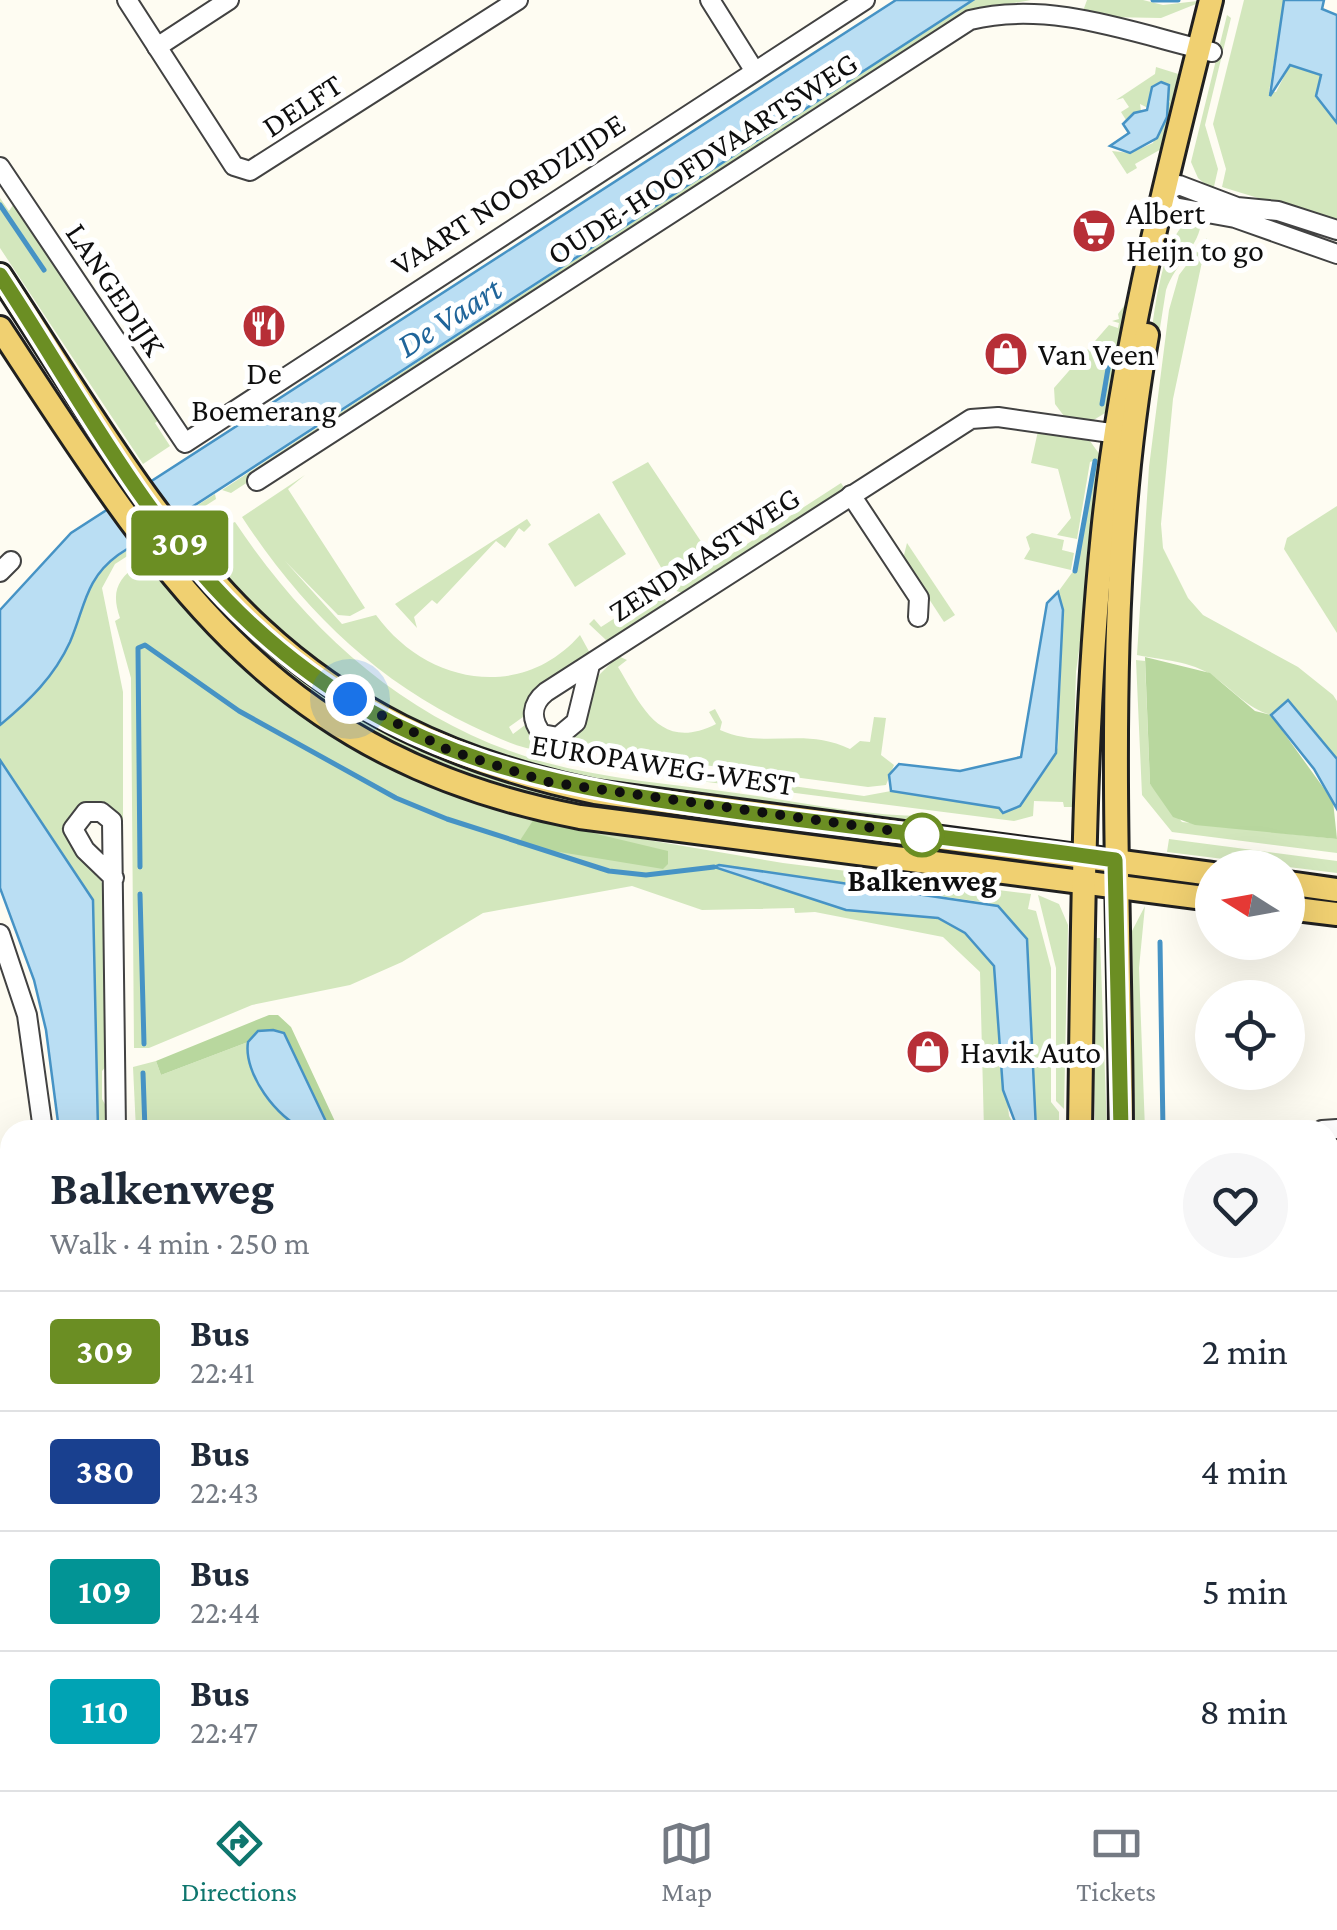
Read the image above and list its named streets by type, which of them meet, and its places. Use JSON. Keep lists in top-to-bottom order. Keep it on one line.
{"streets":{"main road":["EUROPAWEG-WEST"],"street":["DELFT","OUDE-HOOFDVAARTSWEG","VAART NOORDZIJDE","LANGEDIJK","ZENDMASTWEG"]},"crossings":[["VAART NOORDZIJDE","LANGEDIJK"]],"water":["De Vaart"],"places":{"supermarket":["Albert Heijn to go"],"restaurant":["De Boemerang"],"shop":["Van Veen","Havik Auto"],"other":["Balkenweg"]},"lines":["bus line 309"],"north":"left","page":{"on_map":"309","heading":["Balkenweg","Walk · 4 min · 250 m"],"list":[{"mark":"309","name":"Bus","note":"22:41","value":"2 min"},{"mark":"380","name":"Bus","note":"22:43","value":"4 min"},{"mark":"109","name":"Bus","note":"22:44","value":"5 min"},{"mark":"110","name":"Bus","note":"22:47","value":"8 min"}],"tabs":["Directions","Map","Tickets"]}}
